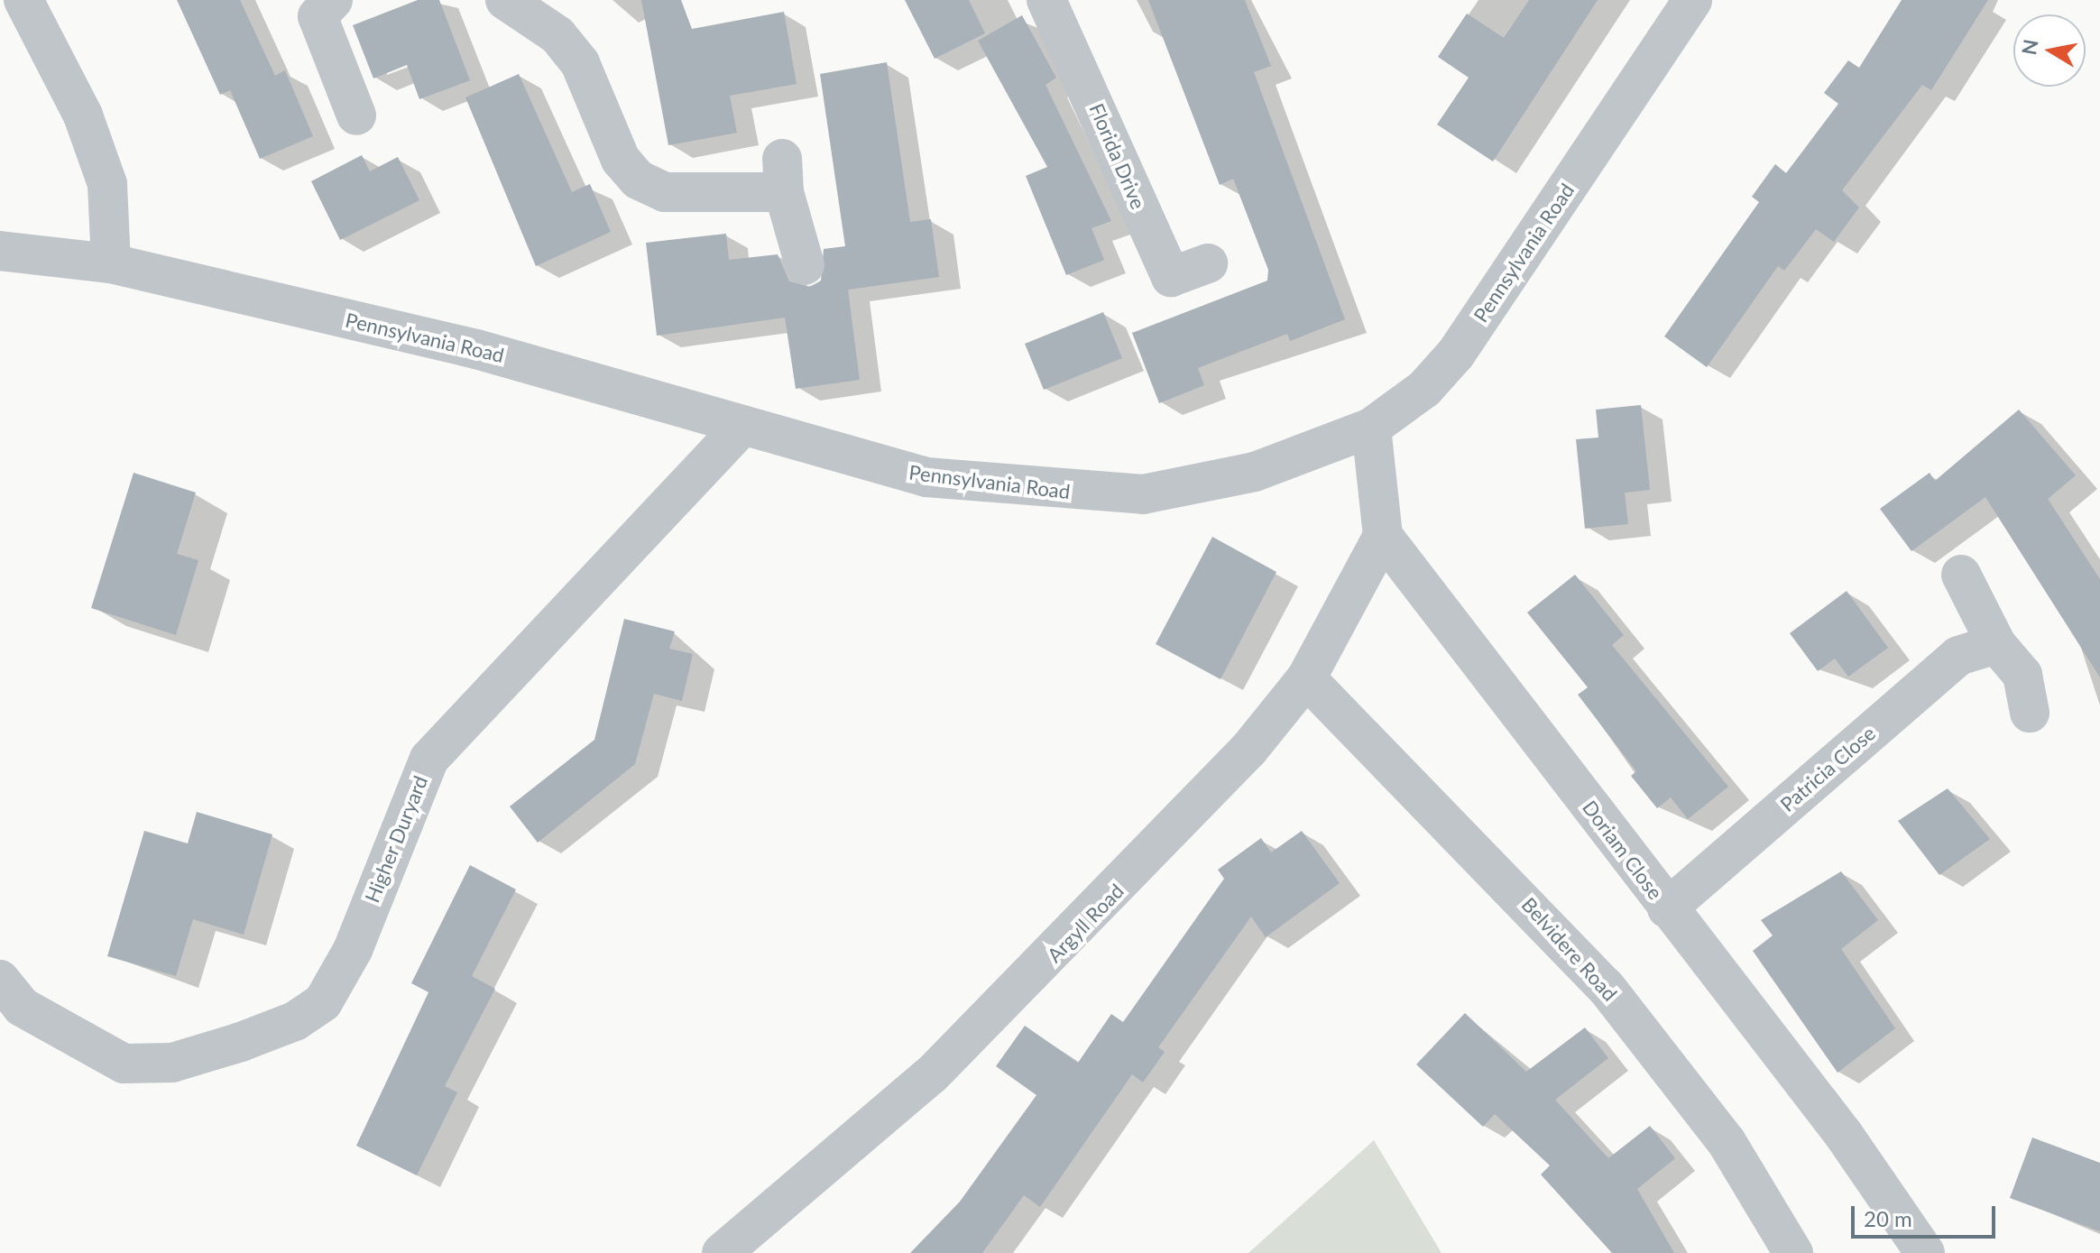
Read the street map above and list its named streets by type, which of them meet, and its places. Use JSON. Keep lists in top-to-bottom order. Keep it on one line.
{"streets":{"street":["Florida Drive","Pennsylvania Road","Patricia Close","Higher Duryard","Doriam Close","Argyll Road","Belvidere Road"]},"crossings":[["Pennsylvania Road","Higher Duryard"],["Patricia Close","Doriam Close"],["Doriam Close","Argyll Road"],["Argyll Road","Belvidere Road"]],"scale_bar":"20 m","north":"left"}
